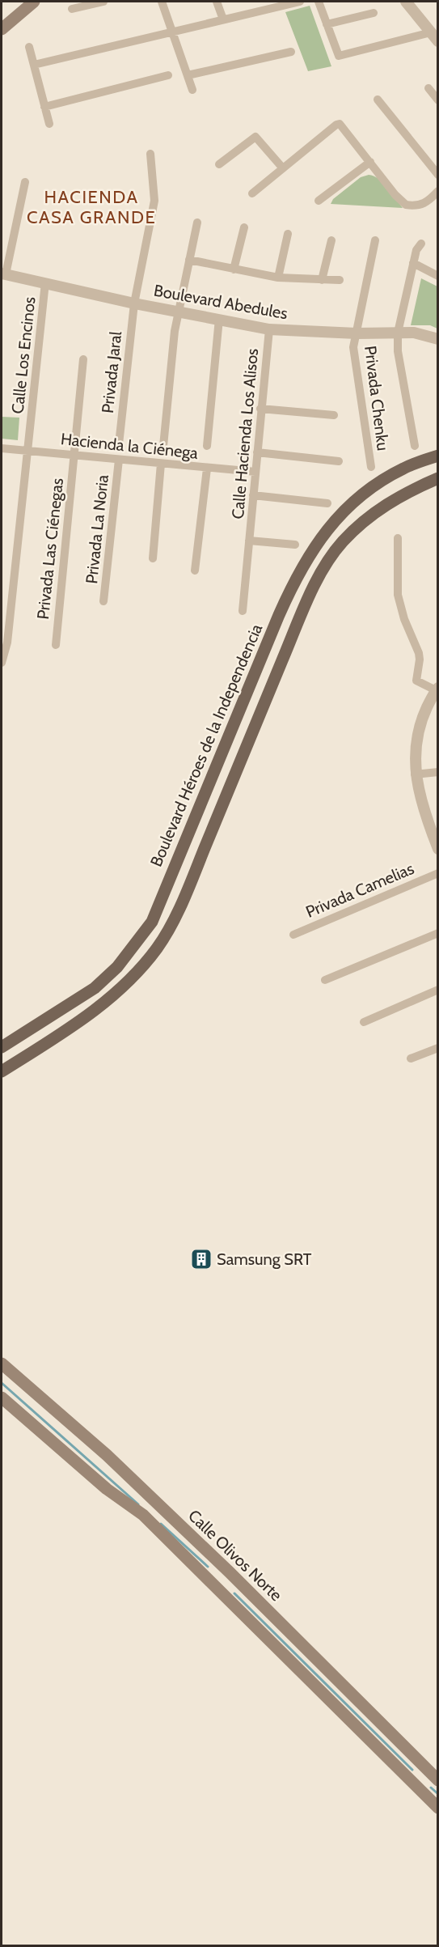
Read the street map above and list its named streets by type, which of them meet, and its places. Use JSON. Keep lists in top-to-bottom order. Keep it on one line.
{"streets":{"main road":["Boulevard Héroes de la Independencia","Calle Olivos Norte"],"street":["Boulevard Abedules","Calle Los Encinos","Privada Jaral","Privada Chenku","Calle Hacienda Los Alisos","Hacienda la Ciénega","Privada La Noria","Privada Las Ciénegas","Privada Camelias"]},"crossings":[["Boulevard Abedules","Calle Los Encinos"],["Boulevard Abedules","Privada Jaral"],["Boulevard Abedules","Privada Chenku"],["Boulevard Abedules","Calle Hacienda Los Alisos"],["Calle Los Encinos","Hacienda la Ciénega"],["Calle Hacienda Los Alisos","Hacienda la Ciénega"],["Hacienda la Ciénega","Privada La Noria"],["Hacienda la Ciénega","Privada Las Ciénegas"]],"districts":["HACIENDA CASA GRANDE"],"places":{"building":["Samsung SRT"]}}
